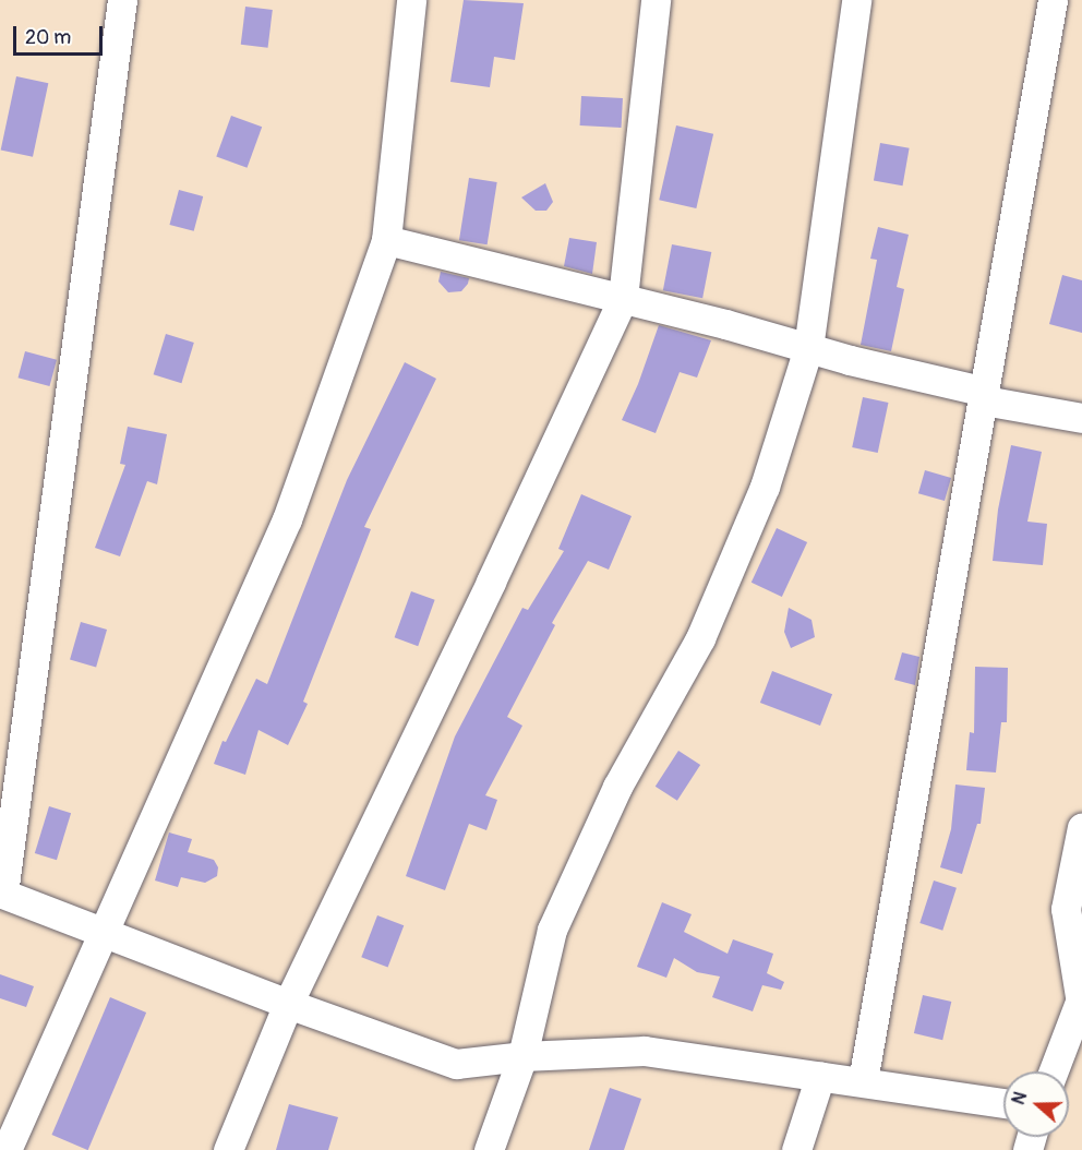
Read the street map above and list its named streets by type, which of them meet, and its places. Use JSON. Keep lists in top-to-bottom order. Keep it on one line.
{"scale_bar":"20 m","north":"left"}
